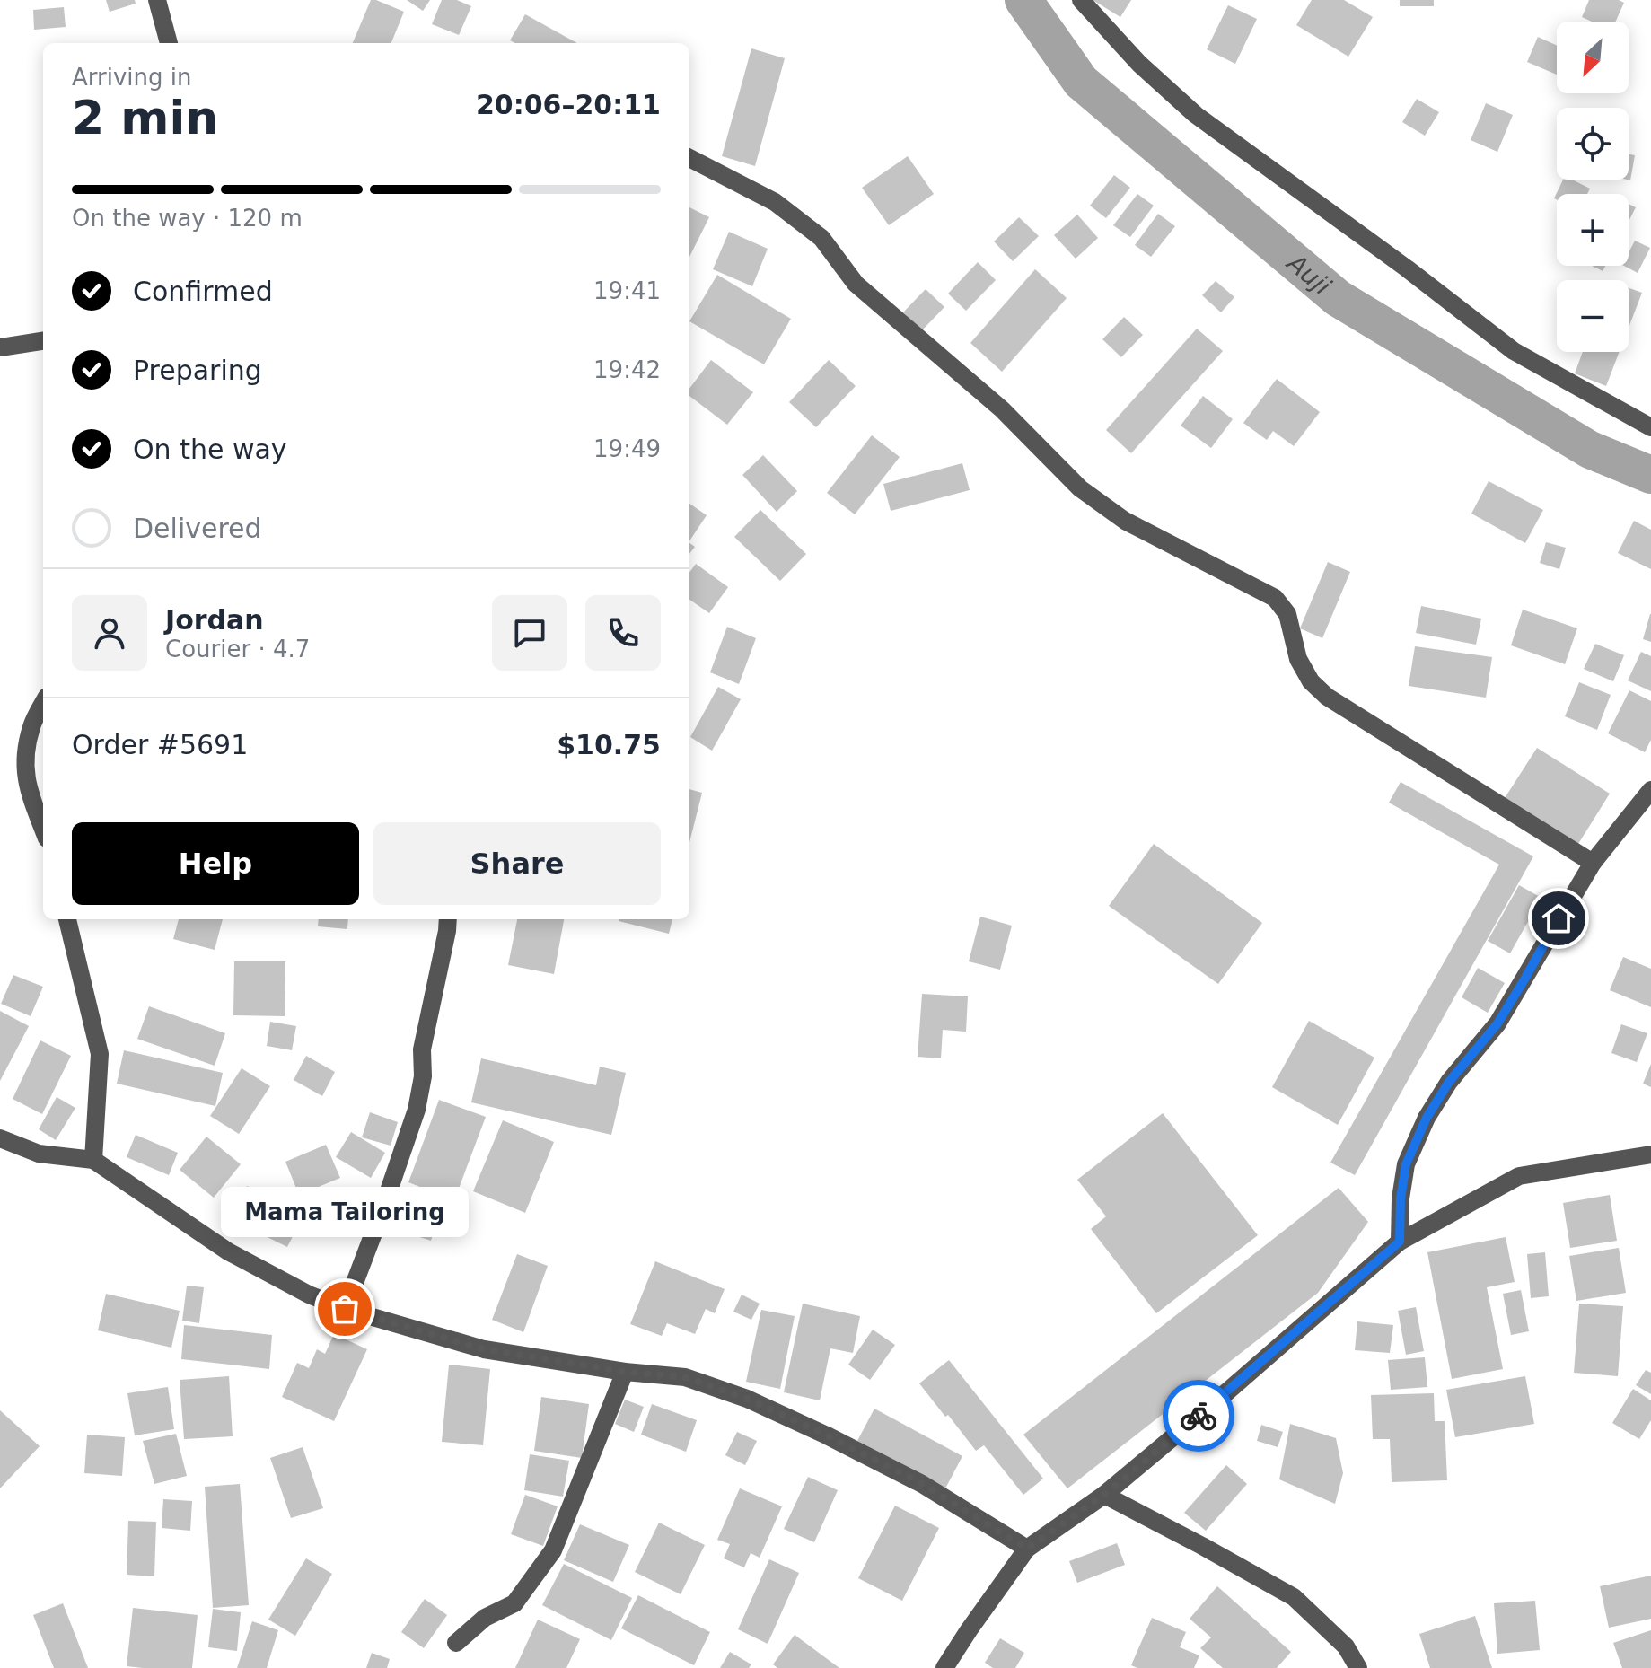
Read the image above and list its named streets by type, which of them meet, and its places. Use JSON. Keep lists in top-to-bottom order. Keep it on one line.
{"water":["Auji"],"places":["Mama Tailoring"],"north":"bottom left","page":{"map_buttons":["+","−"],"heading":["2 min","Arriving in","20:06–20:11"],"panel":["Jordan","Courier · 4.7","Order #5691","$10.75"],"bar":"On the way · 120 m","list":[["Confirmed","19:41"],["Preparing","19:42"],["On the way","19:49"],"Delivered"],"buttons":["Help","Share"],"bubble":"Mama Tailoring"}}
